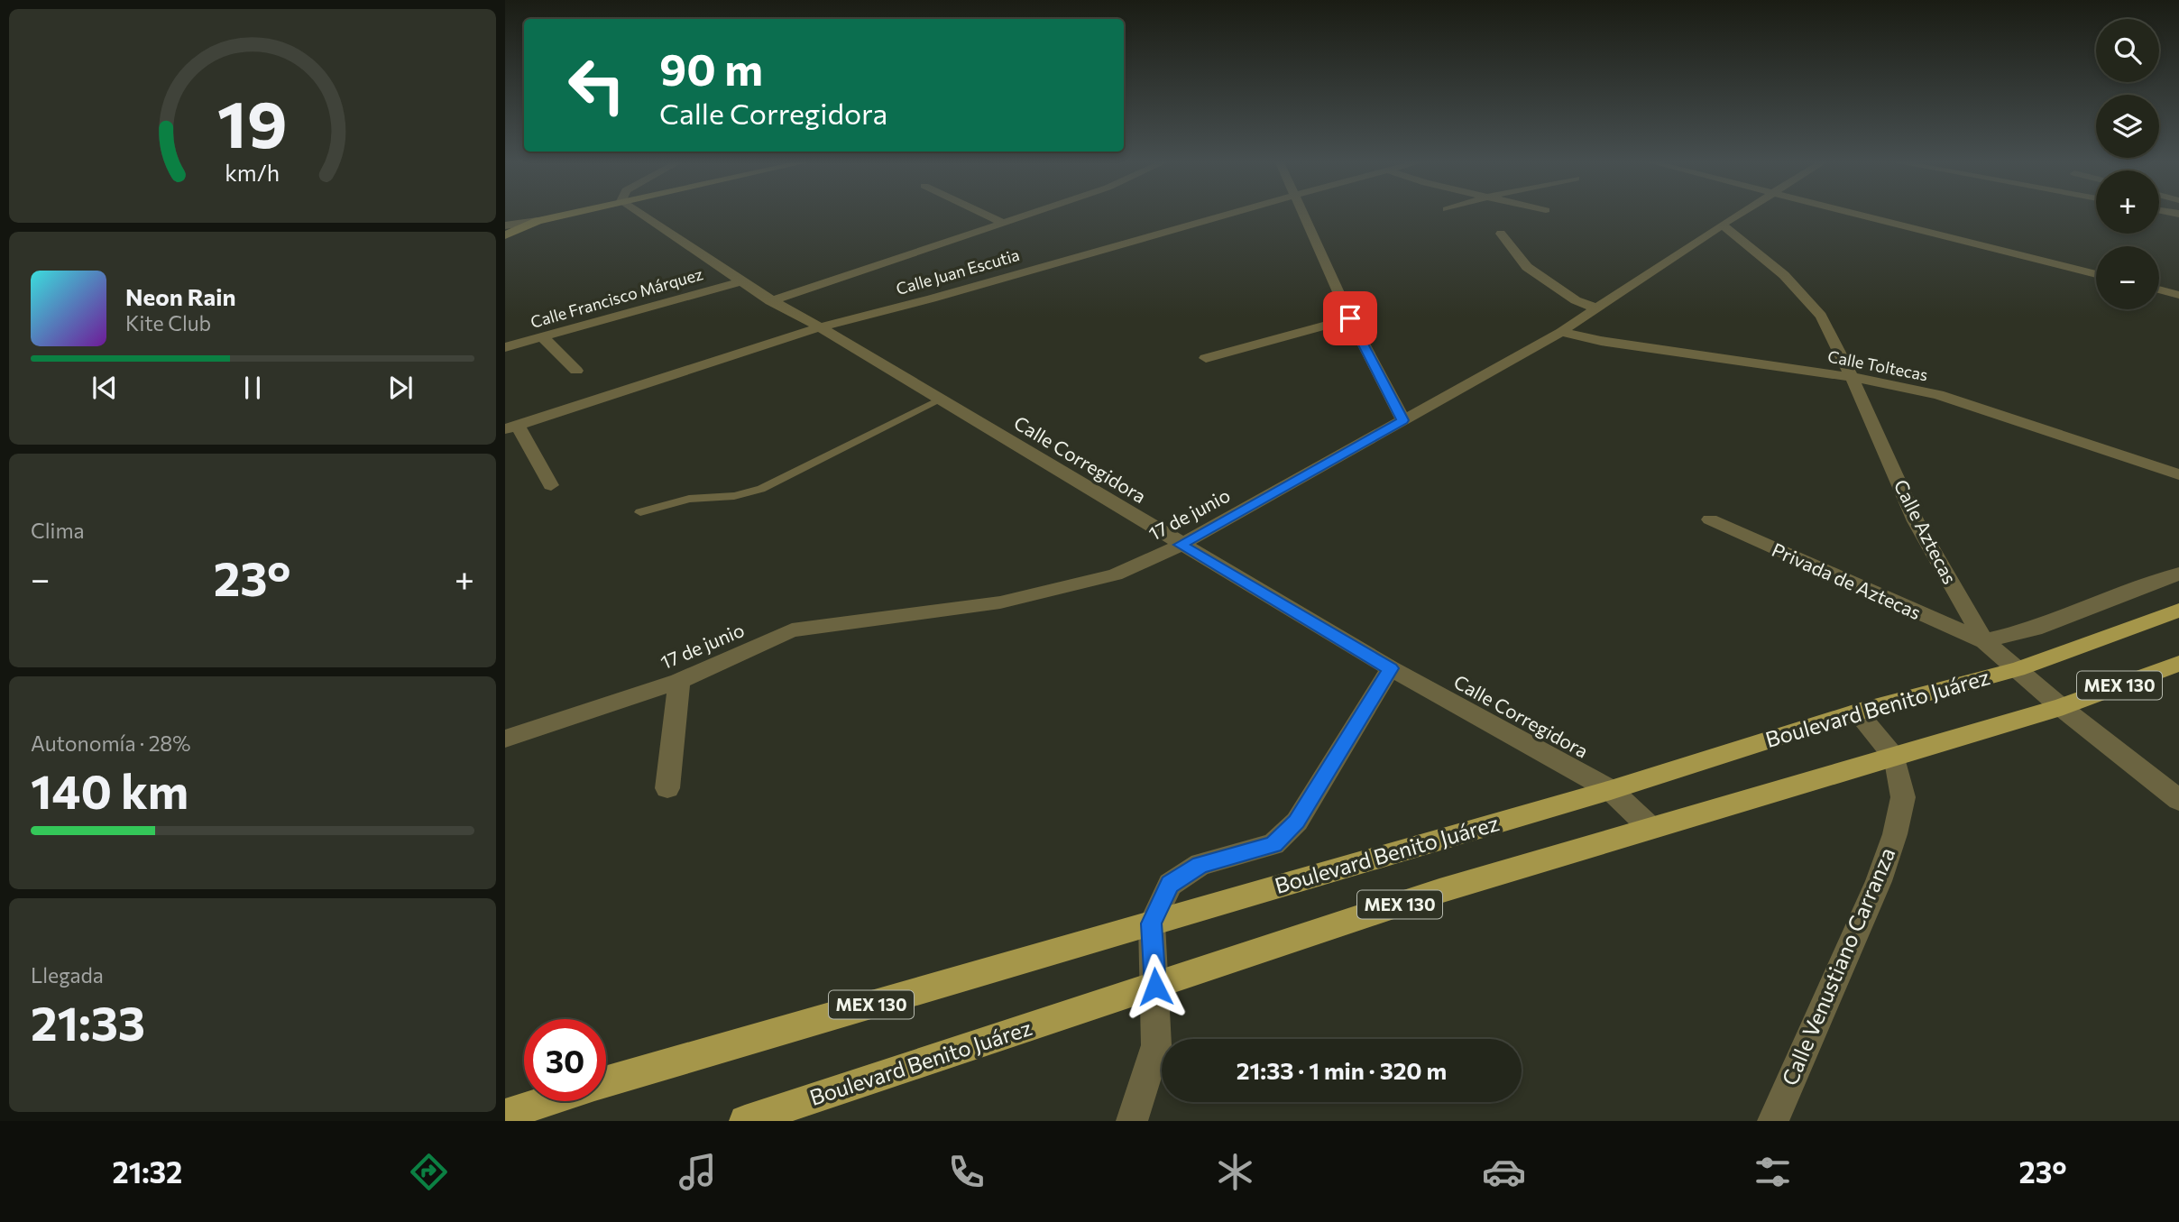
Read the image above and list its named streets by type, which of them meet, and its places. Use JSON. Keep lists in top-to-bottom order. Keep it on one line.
{"streets":{"main road":["MEX 130","Boulevard Benito Juárez"],"street":["Calle Juan Escutia","Calle Francisco Márquez","Calle Toltecas","Calle Corregidora","17 de junio","Calle Aztecas","Privada de Aztecas","Calle Venustiano Carranza"]},"crossings":[["Calle Juan Escutia","Calle Corregidora"],["Calle Francisco Márquez","Calle Corregidora"],["Calle Toltecas","17 de junio"],["Calle Toltecas","Calle Aztecas"],["Calle Corregidora","17 de junio"],["Calle Corregidora","Boulevard Benito Juárez"],["17 de junio","Calle Aztecas"],["Calle Aztecas","Privada de Aztecas"],["Calle Aztecas","Boulevard Benito Juárez"],["Boulevard Benito Juárez","Calle Venustiano Carranza"]],"page":{"map_buttons":["+","−"],"turn":["90 m","Calle Corregidora"],"song":["Neon Rain","Kite Club"],"tile":["Clima",["Autonomía · 28%","140 km"],["Llegada","21:33"]],"heat":["−","23°","+"],"limit":"30","trip":"21:33 · 1 min · 320 m","tabs":["21:32","23°"],"gauge":["19","km/h"]}}
